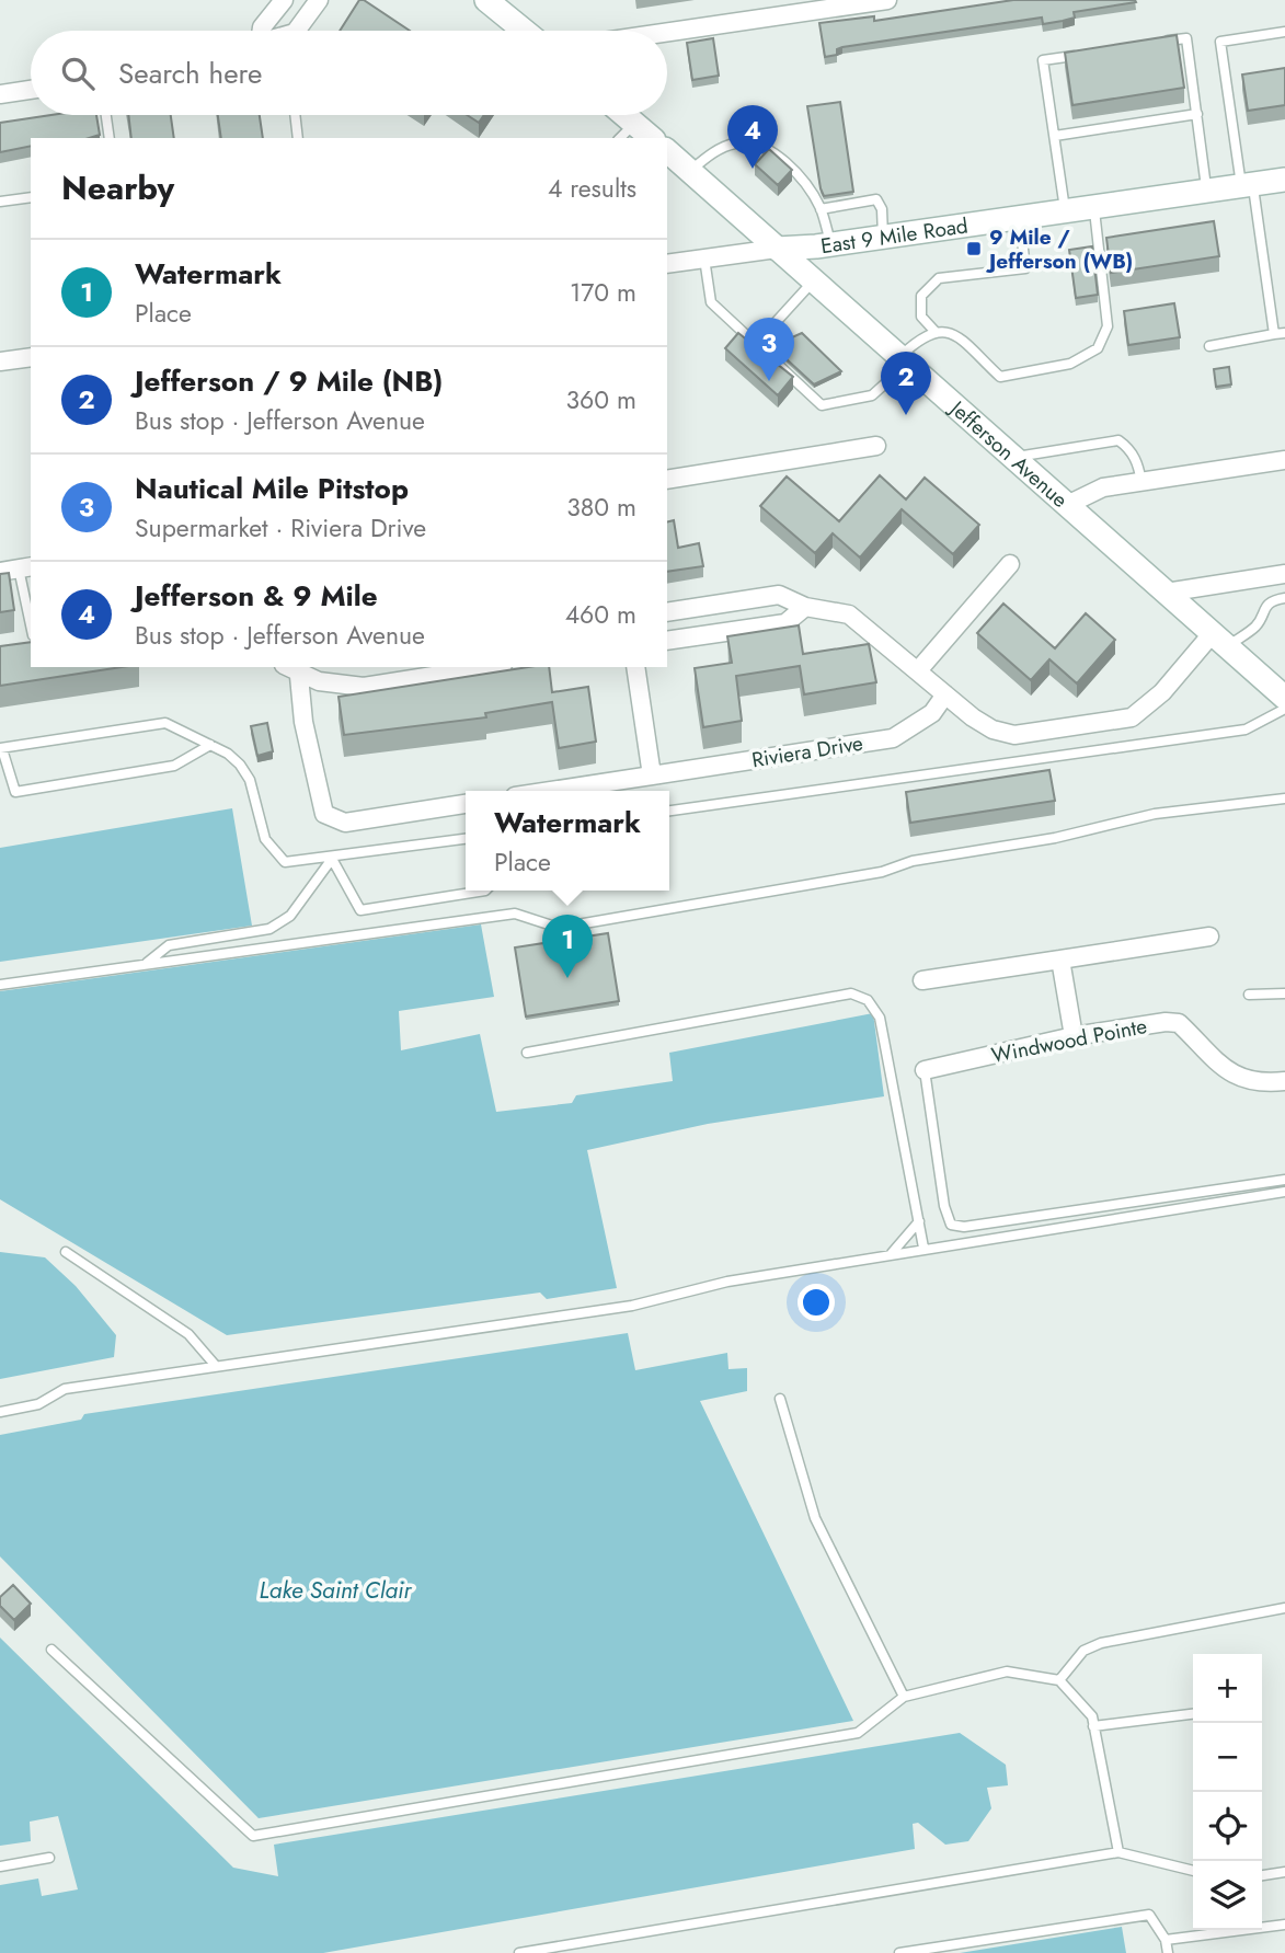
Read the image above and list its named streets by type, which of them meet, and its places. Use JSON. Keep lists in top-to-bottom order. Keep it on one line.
{"streets":{"main road":["East 9 Mile Road","Jefferson Avenue"],"street":["Riviera Drive","Windwood Pointe"]},"crossings":[["East 9 Mile Road","Jefferson Avenue"]],"water":["Lake Saint Clair"],"places":{"transit":["9 Mile / Jefferson (WB)"]},"page":{"search":"Search here","pins":["4","3","2","1"],"heading":["Nearby","4 results"],"list":[{"mark":"1","name":"Watermark","note":"Place","value":"170 m"},{"mark":"2","name":"Jefferson / 9 Mile (NB)","note":"Bus stop · Jefferson Avenue","value":"360 m"},{"mark":"3","name":"Nautical Mile Pitstop","note":"Supermarket · Riviera Drive","value":"380 m"},{"mark":"4","name":"Jefferson & 9 Mile","note":"Bus stop · Jefferson Avenue","value":"460 m"}],"popup":["Watermark","Place"],"map_buttons":["+","−"]}}
